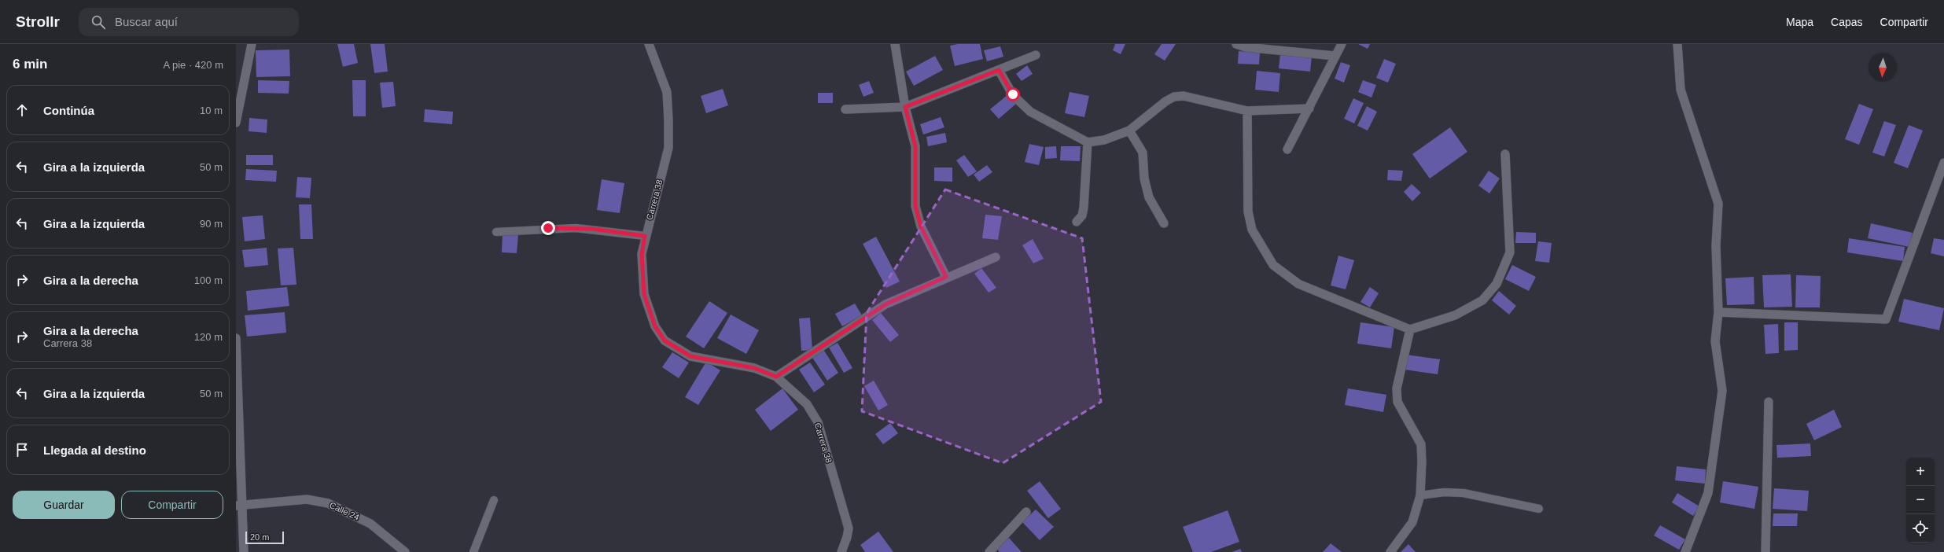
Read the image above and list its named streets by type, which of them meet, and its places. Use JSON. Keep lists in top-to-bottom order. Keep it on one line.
{"streets":{"street":["Carrera 38","Calle 24"]},"scale_bar":"20 m","north":"bottom","page":{"header":"Strollr","search":"Buscar aquí","nav":["Mapa","Capas","Compartir"],"heading":["6 min","A pie · 420 m"],"list":[["Continúa","10 m"],["Gira a la izquierda","50 m"],["Gira a la izquierda","90 m"],["Gira a la derecha","100 m"],["Gira a la derecha","Carrera 38","120 m"],["Gira a la izquierda","50 m"],"Llegada al destino"],"map_buttons":["+","−"],"buttons":["Guardar","Compartir"],"scale":"20 m"}}
